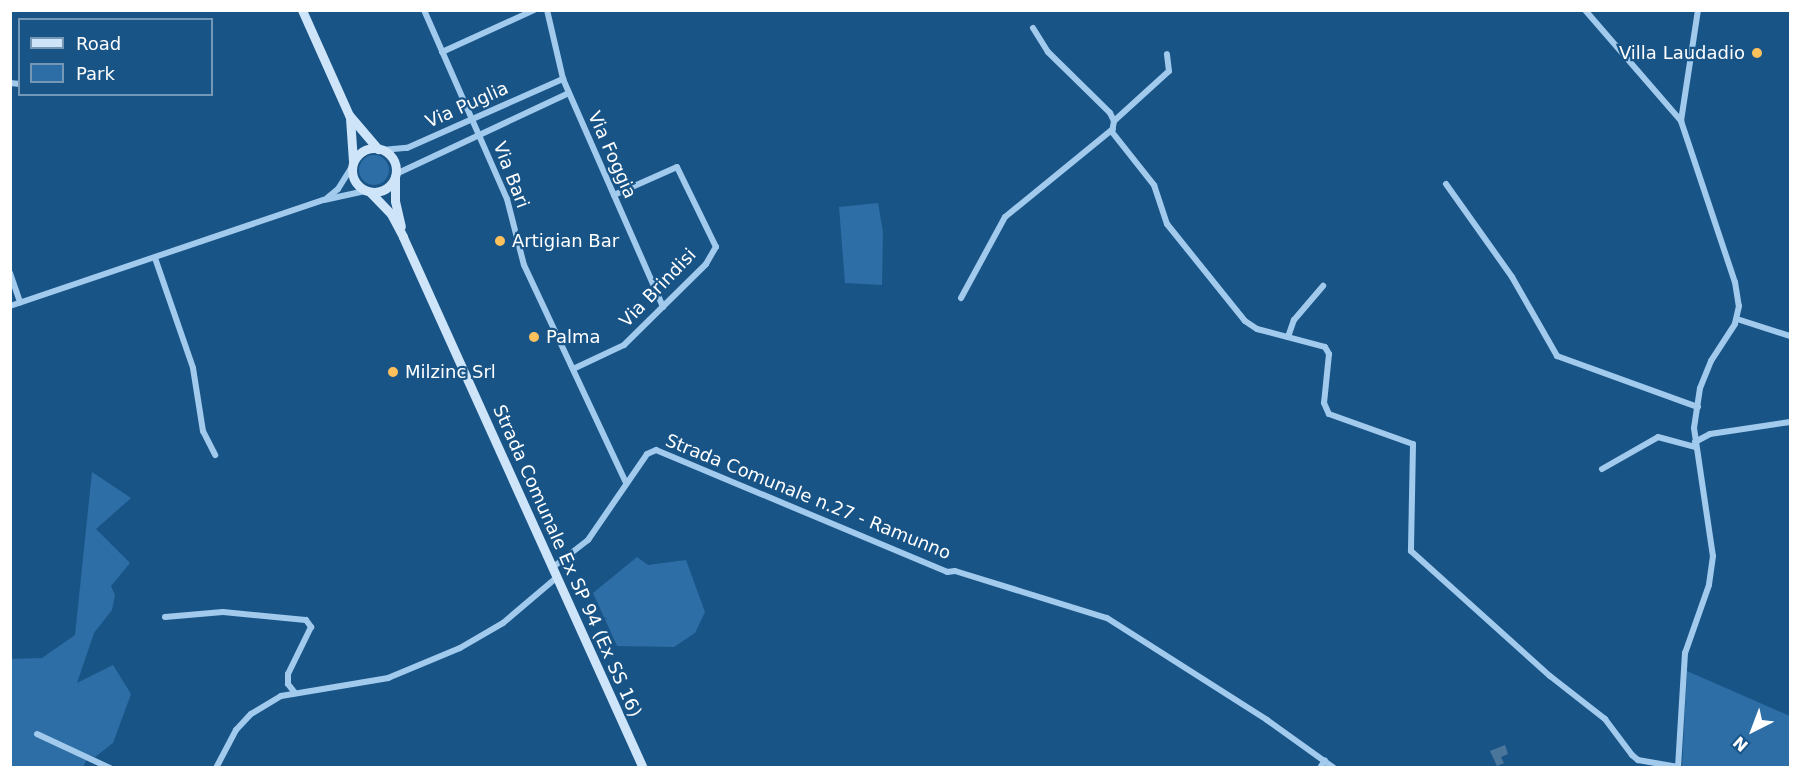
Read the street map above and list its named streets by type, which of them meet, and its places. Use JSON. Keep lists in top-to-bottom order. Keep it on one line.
{"streets":{"main road":["Strada Comunale Ex SP 94 (Ex SS 16)"],"street":["Via Puglia","Via Foggia","Via Bari","Via Brindisi","Strada Comunale n.27 - Ramunno"]},"crossings":[["Via Puglia","Via Foggia"],["Via Puglia","Via Bari"],["Via Puglia","Strada Comunale Ex SP 94 (Ex SS 16)"],["Via Foggia","Via Brindisi"],["Via Bari","Via Brindisi"],["Via Bari","Strada Comunale n.27 - Ramunno"]],"places":["Villa Laudadio","Artigian Bar","Palma","Milzinc Srl"],"legend":["Road","Park"],"north":"bottom left"}
